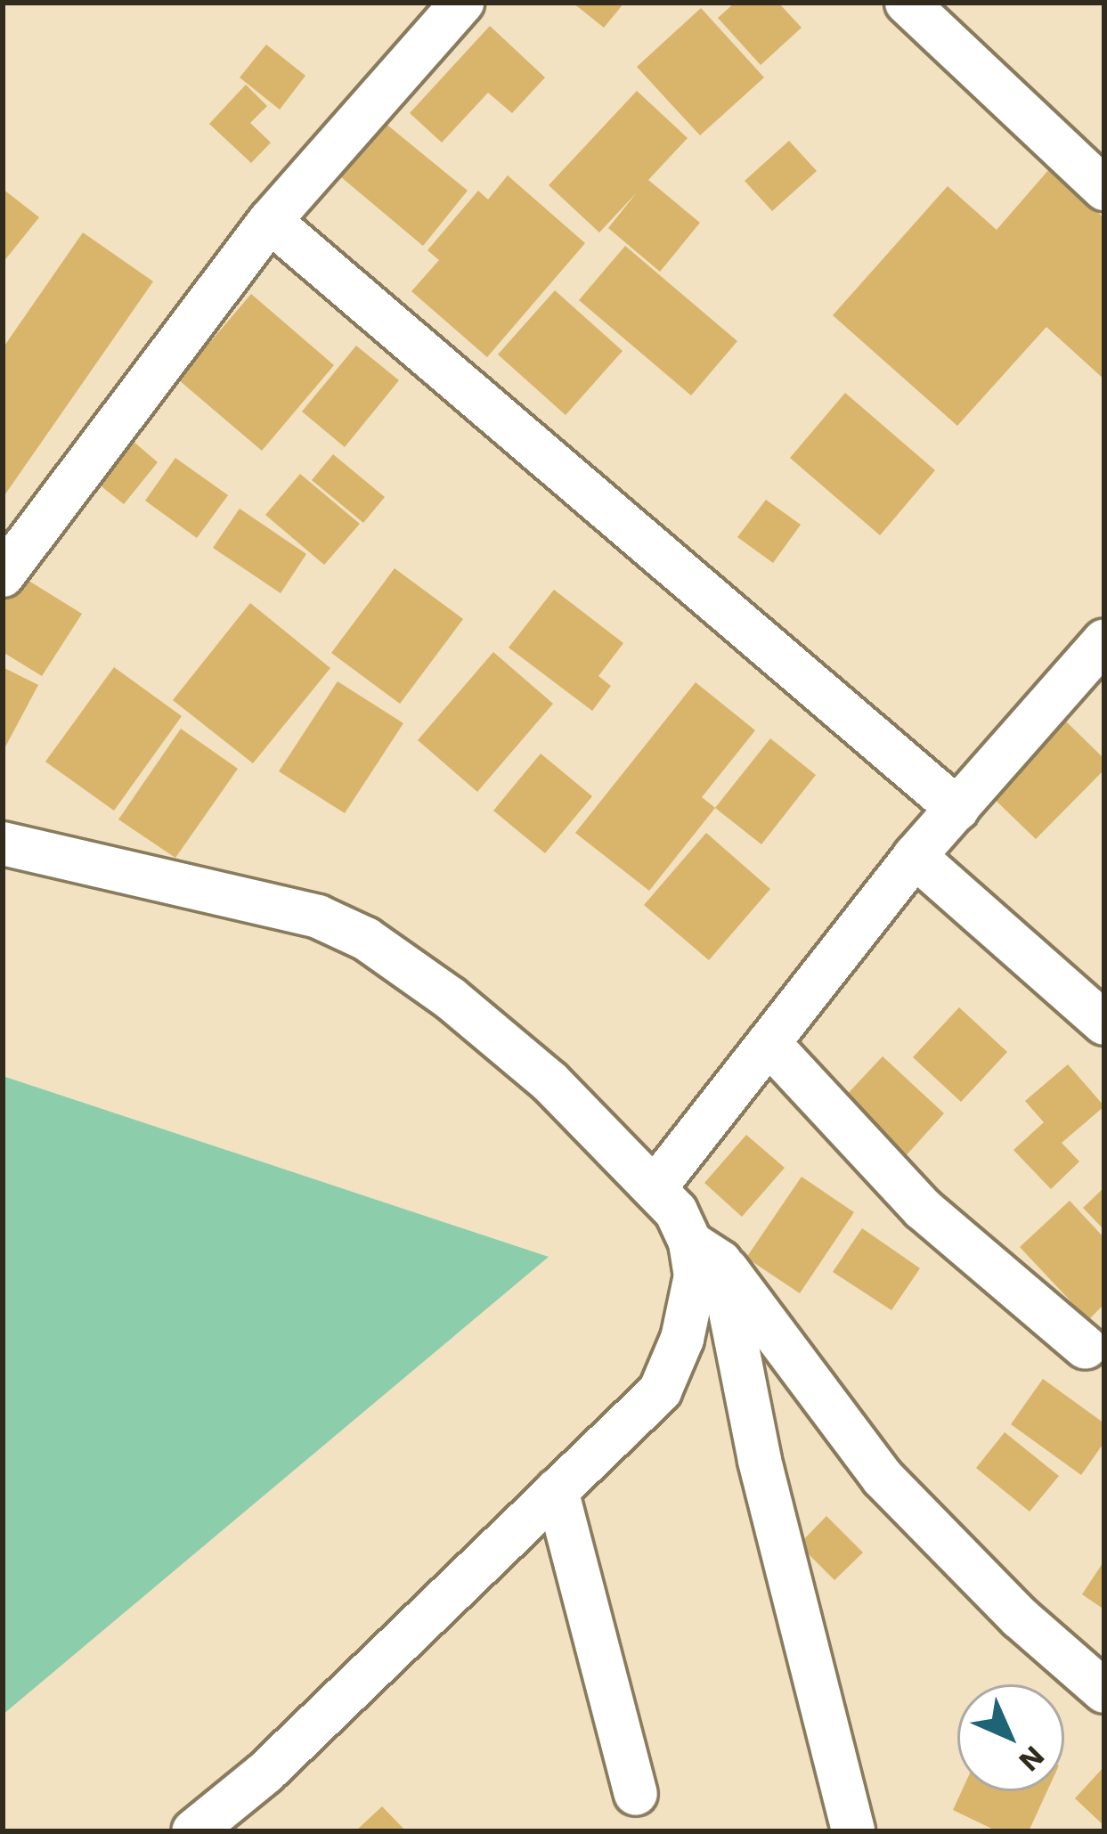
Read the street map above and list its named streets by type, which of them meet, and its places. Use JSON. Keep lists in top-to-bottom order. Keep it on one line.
{"north":"bottom right"}
